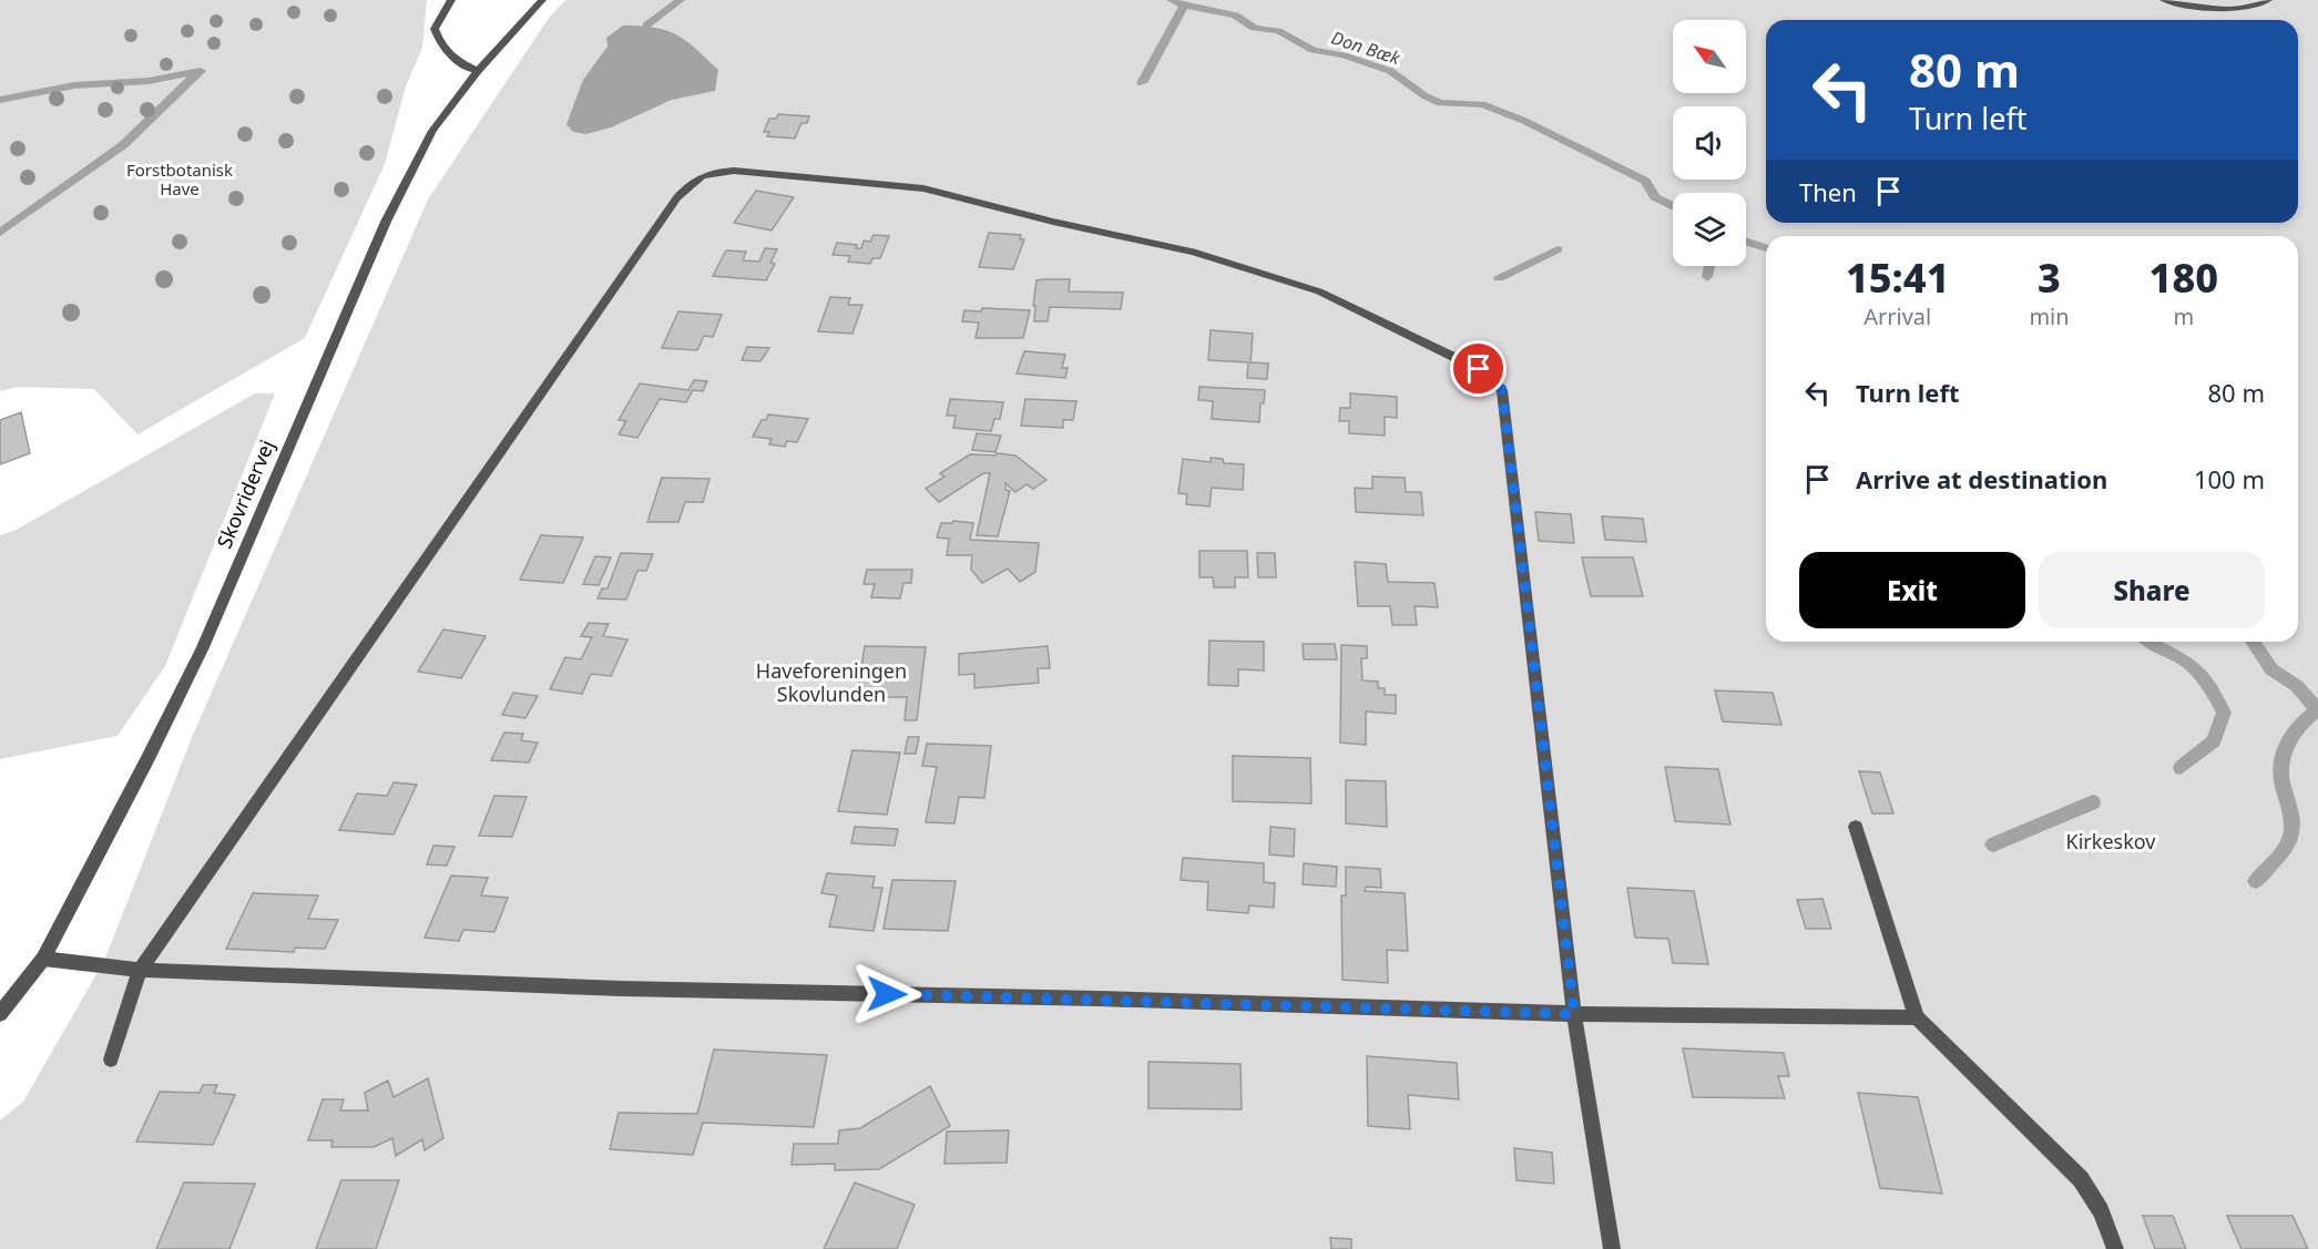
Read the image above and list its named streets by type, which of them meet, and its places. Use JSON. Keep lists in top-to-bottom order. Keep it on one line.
{"streets":{"street":["Skovridervej"]},"water":["Don Bæk"],"parks":["Forstbotanisk Have","Haveforeningen Skovlunden","Kirkeskov"],"north":"top left","page":{"turn":["80 m","Turn left"],"then":"Then","eta":["15:41","Arrival","3","min","180","m"],"list":[{"name":"Turn left","value":"80 m"},{"name":"Arrive at destination","value":"100 m"}],"buttons":["Exit","Share"]}}
